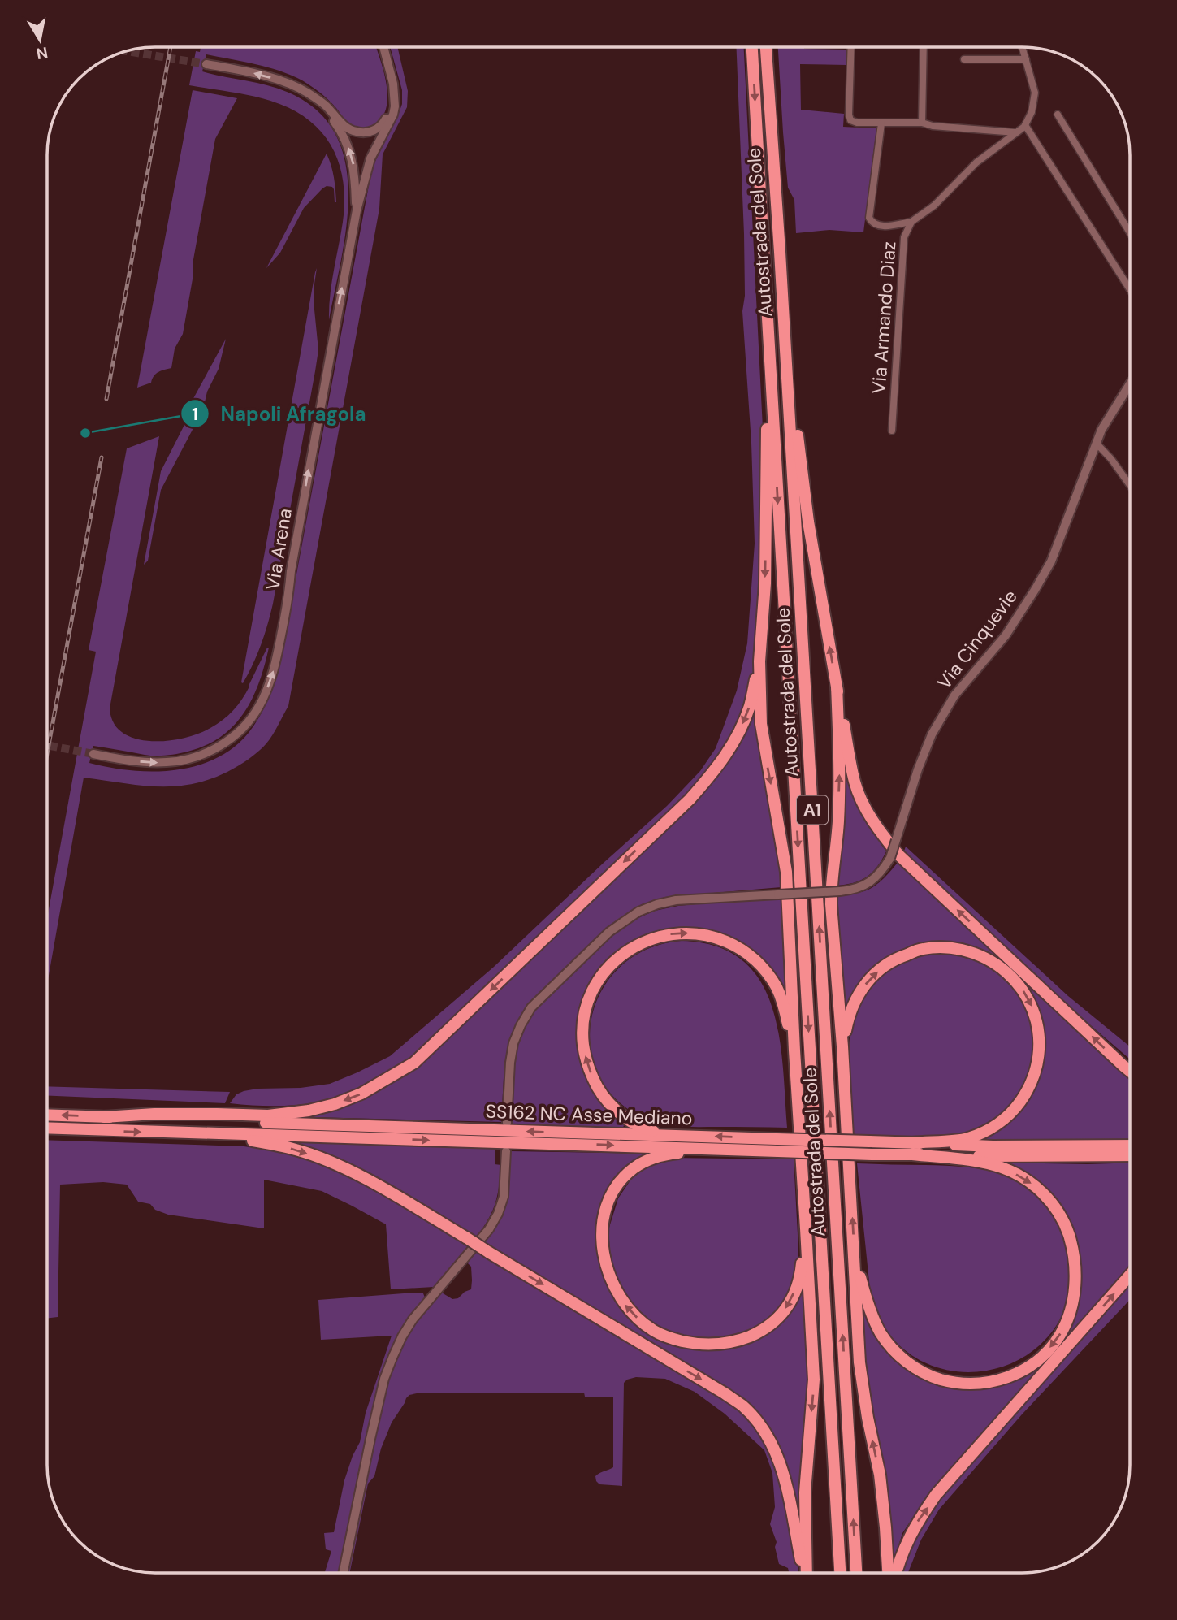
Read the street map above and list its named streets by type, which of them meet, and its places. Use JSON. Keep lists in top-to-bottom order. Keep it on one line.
{"streets":{"highway":["Autostrada del Sole","A1","SS162 NC Asse Mediano"],"street":["Via Armando Diaz","Via Arena","Via Cinquevie"]},"places":["Napoli Afragola"],"north":"bottom"}
